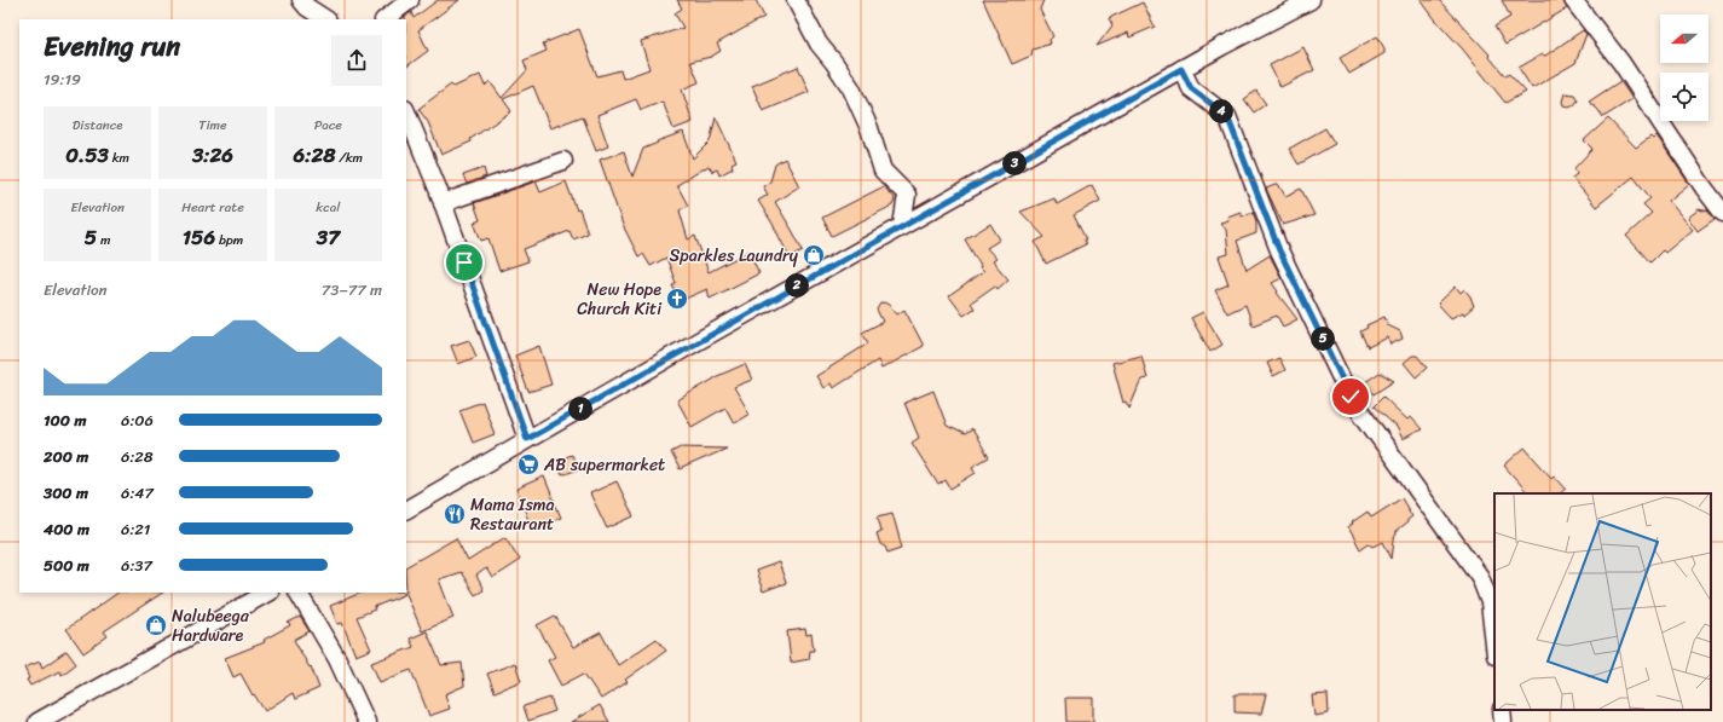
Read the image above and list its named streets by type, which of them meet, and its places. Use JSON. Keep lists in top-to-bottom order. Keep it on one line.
{"places":{"shop":["Sparkles Laundry","Nalubeega Hardware"],"church":["New Hope Church Kiti"],"supermarket":["AB supermarket"],"restaurant":["Mama Isma Restaurant"]},"north":"left","page":{"heading":["Evening run","19:19"],"pins":["4","3","2","5","1"],"stats":[["Distance","0.53 km"],["Time","3:26"],["Pace","6:28 /km"],["Elevation","5 m"],["Heart rate","156 bpm"],["kcal","37"]],"chart":["Elevation","73–77 m"],"list":[{"name":"100 m","note":"6:06"},{"name":"200 m","note":"6:28"},{"name":"300 m","note":"6:47"},{"name":"400 m","note":"6:21"},{"name":"500 m","note":"6:37"}]}}
